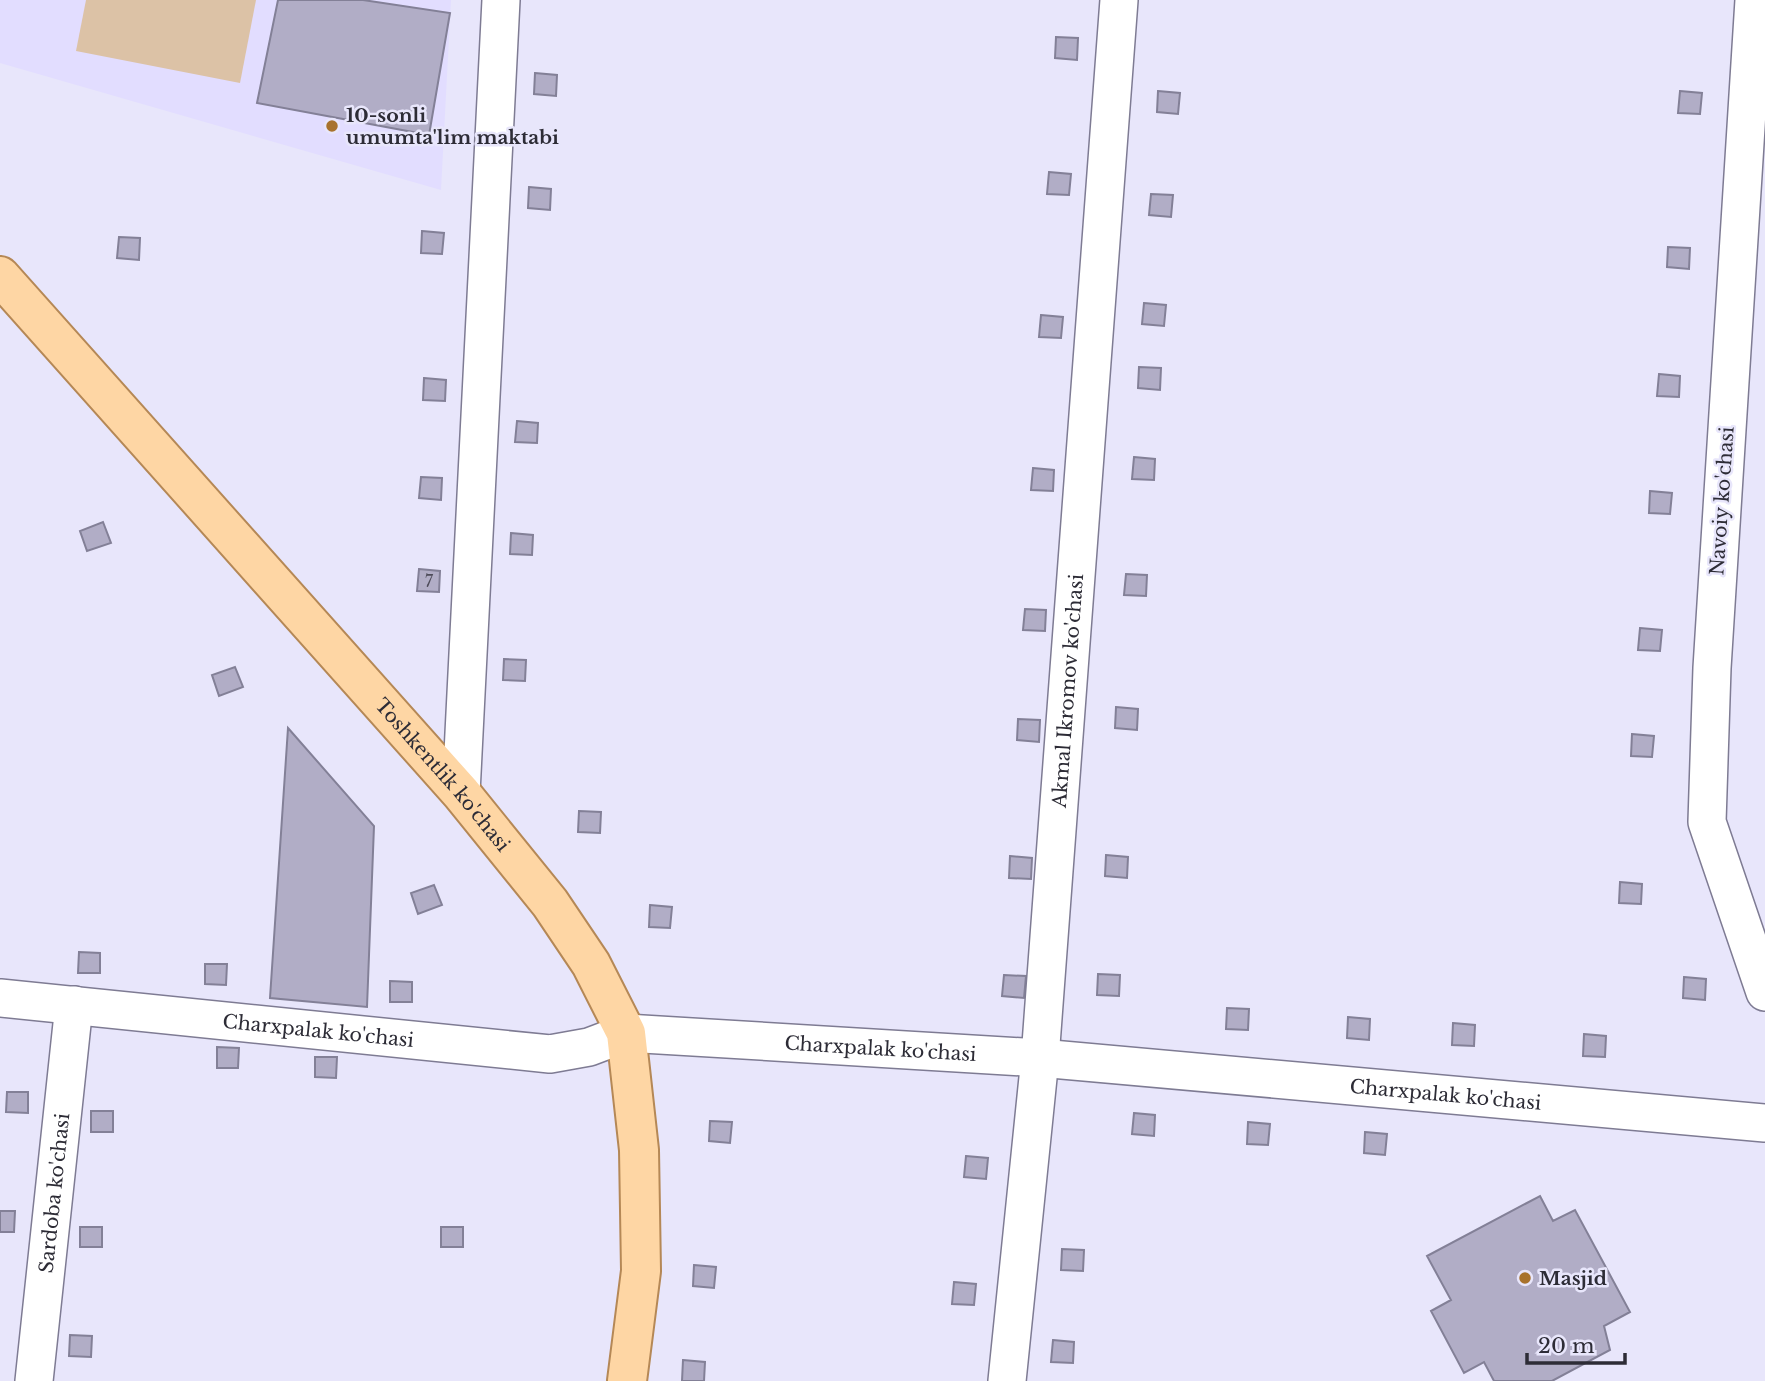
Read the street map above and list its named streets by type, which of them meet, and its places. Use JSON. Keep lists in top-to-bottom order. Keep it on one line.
{"streets":{"main road":["Toshkentlik ko'chasi"],"street":["Navoiy ko'chasi","Akmal Ikromov ko'chasi","Charxpalak ko'chasi","Sardoba ko'chasi"]},"crossings":[["Akmal Ikromov ko'chasi","Charxpalak ko'chasi"],["Toshkentlik ko'chasi","Charxpalak ko'chasi"],["Charxpalak ko'chasi","Sardoba ko'chasi"]],"places":["10-sonli umumta'lim maktabi","Masjid"],"house_numbers":["7"],"scale_bar":"20 m"}
